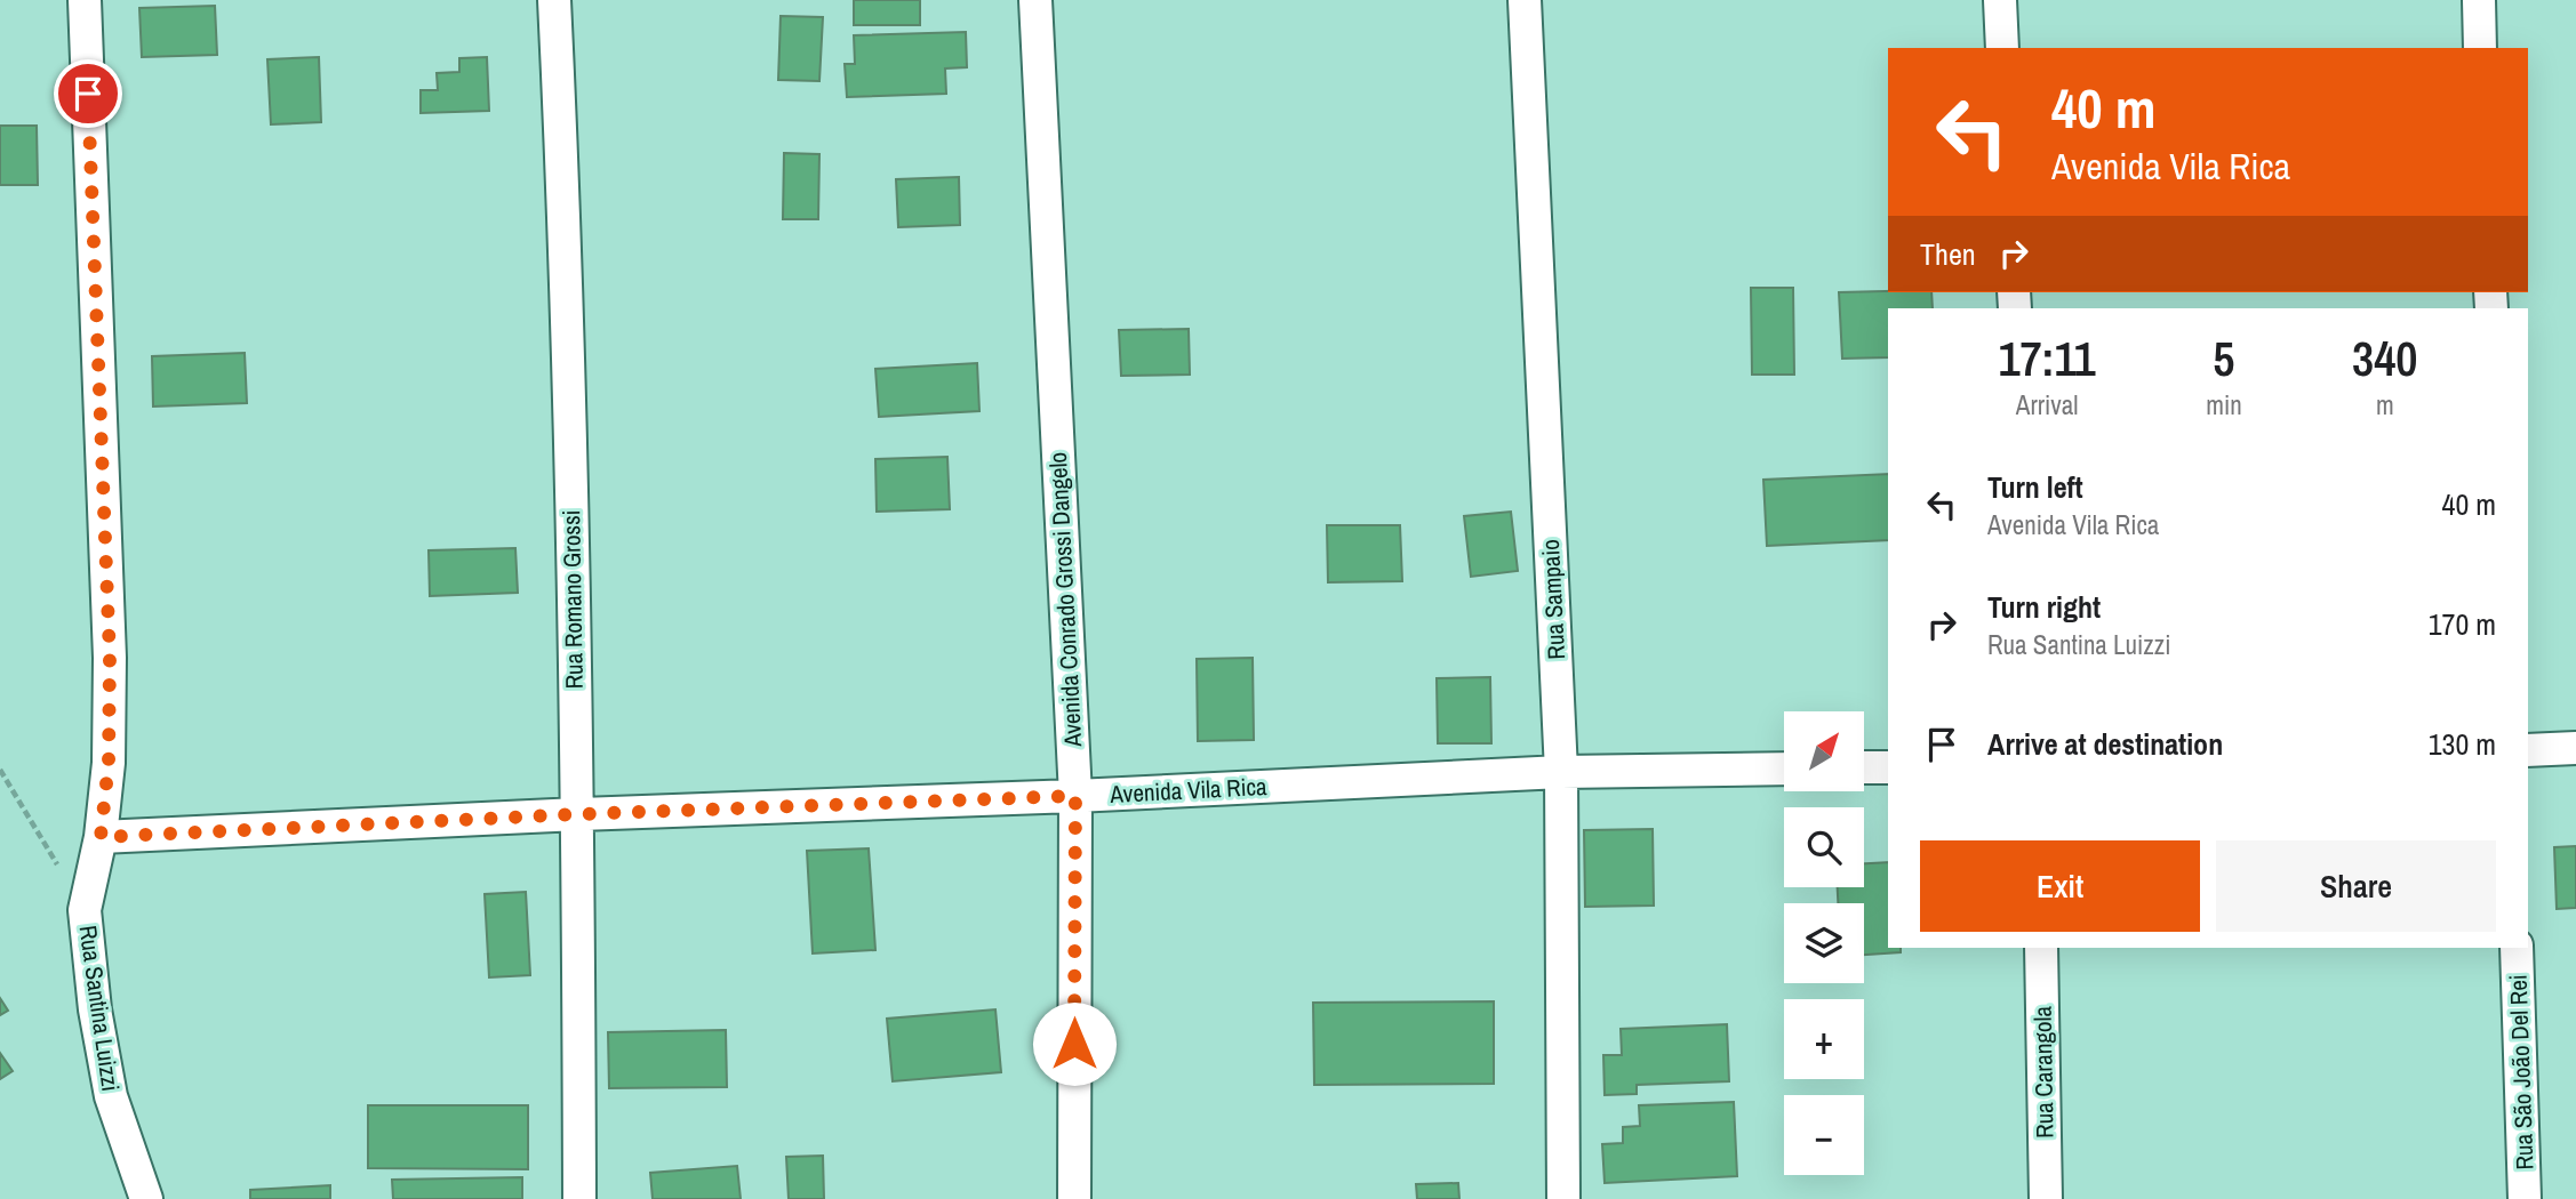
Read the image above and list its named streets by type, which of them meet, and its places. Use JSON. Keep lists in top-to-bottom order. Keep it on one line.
{"streets":{"street":["Rua Romano Grossi","Avenida Conrado Grossi Dangelo","Rua Sampaio","Avenida Vila Rica","Rua Santina Luizzi","Rua Carangola","Rua São João Del Rei"]},"crossings":[["Rua Romano Grossi","Avenida Vila Rica"],["Avenida Conrado Grossi Dangelo","Avenida Vila Rica"],["Rua Sampaio","Avenida Vila Rica"],["Avenida Vila Rica","Rua Santina Luizzi"]],"north":"top right","page":{"turn":["40 m","Avenida Vila Rica"],"then":"Then","eta":["17:11","Arrival","5","min","340","m"],"list":[{"name":"Turn left","note":"Avenida Vila Rica","value":"40 m"},{"name":"Turn right","note":"Rua Santina Luizzi","value":"170 m"},{"name":"Arrive at destination","value":"130 m"}],"map_buttons":["+","−"],"buttons":["Exit","Share"]}}
